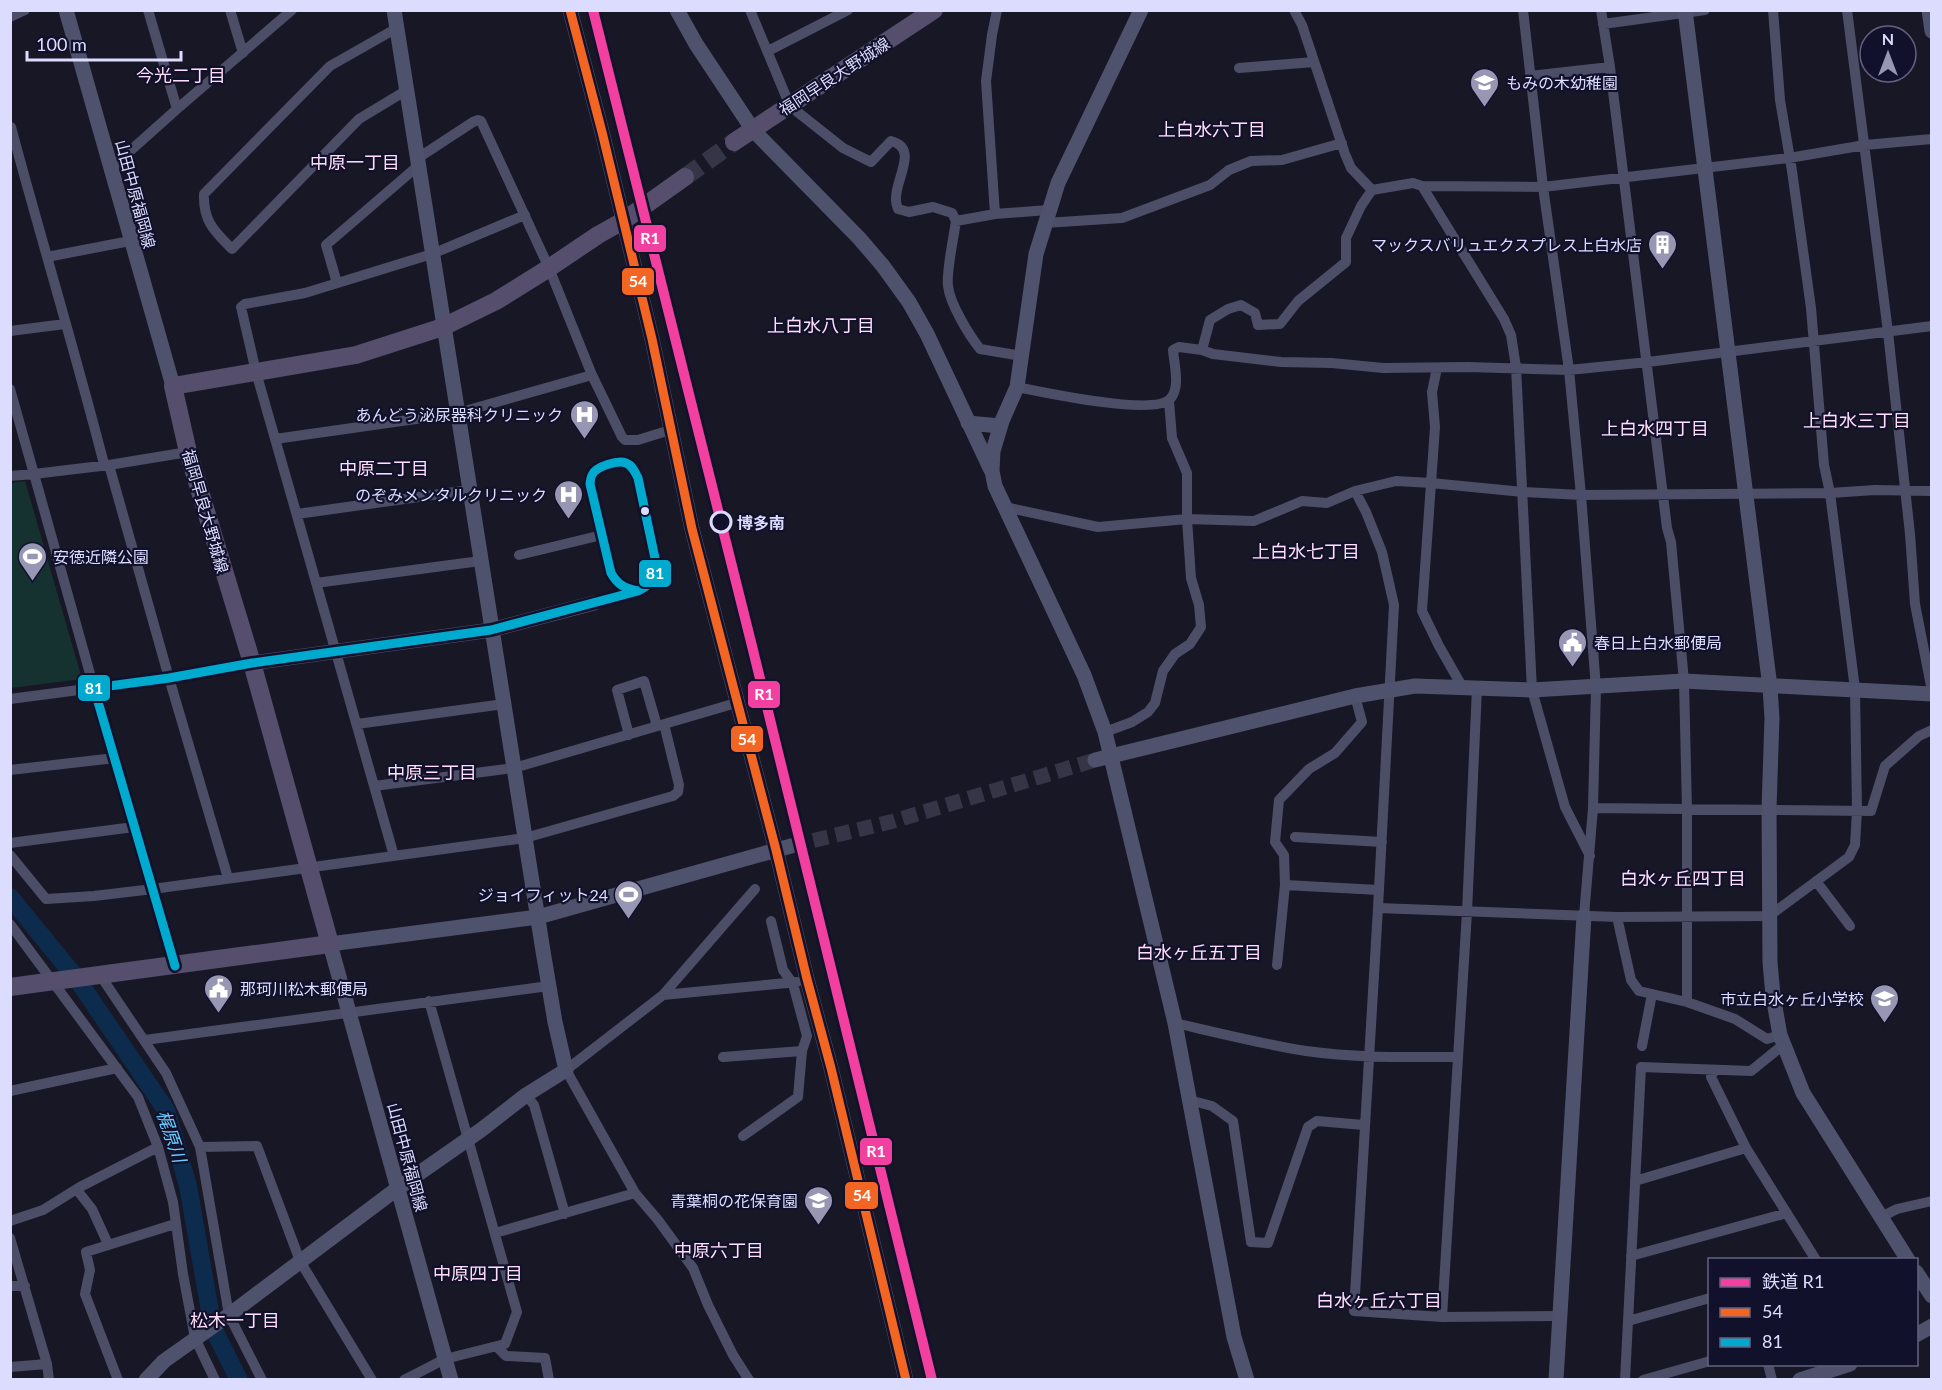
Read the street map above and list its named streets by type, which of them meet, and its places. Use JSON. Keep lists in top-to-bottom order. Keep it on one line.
{"streets":{"main road":["福岡早良大野城線"],"street":["山田中原福岡線"]},"crossings":[["福岡早良大野城線","山田中原福岡線"]],"districts":["今光二丁目","上白水六丁目","中原一丁目","上白水八丁目","上白水三丁目","上白水四丁目","中原二丁目","上白水七丁目","中原三丁目","白水ヶ丘四丁目","白水ヶ丘五丁目","中原六丁目","中原四丁目","白水ヶ丘六丁目","松木一丁目"],"water":["梶原川"],"places":{"school or university":["もみの木幼稚園","市立白水ヶ丘小学校","青葉桐の花保育園"],"building":["マックスバリュエクスプレス上白水店"],"hospital":["あんどう泌尿器科クリニック","のぞみメンタルクリニック"],"other":["博多南"],"sports":["安徳近隣公園","ジョイフィット24"],"public building":["春日上白水郵便局","那珂川松木郵便局"]},"lines":["rail line R1","transit line 54","transit line 81"],"legend":["鉄道 R1","54","81"],"scale_bar":"100 m","north":"top"}
